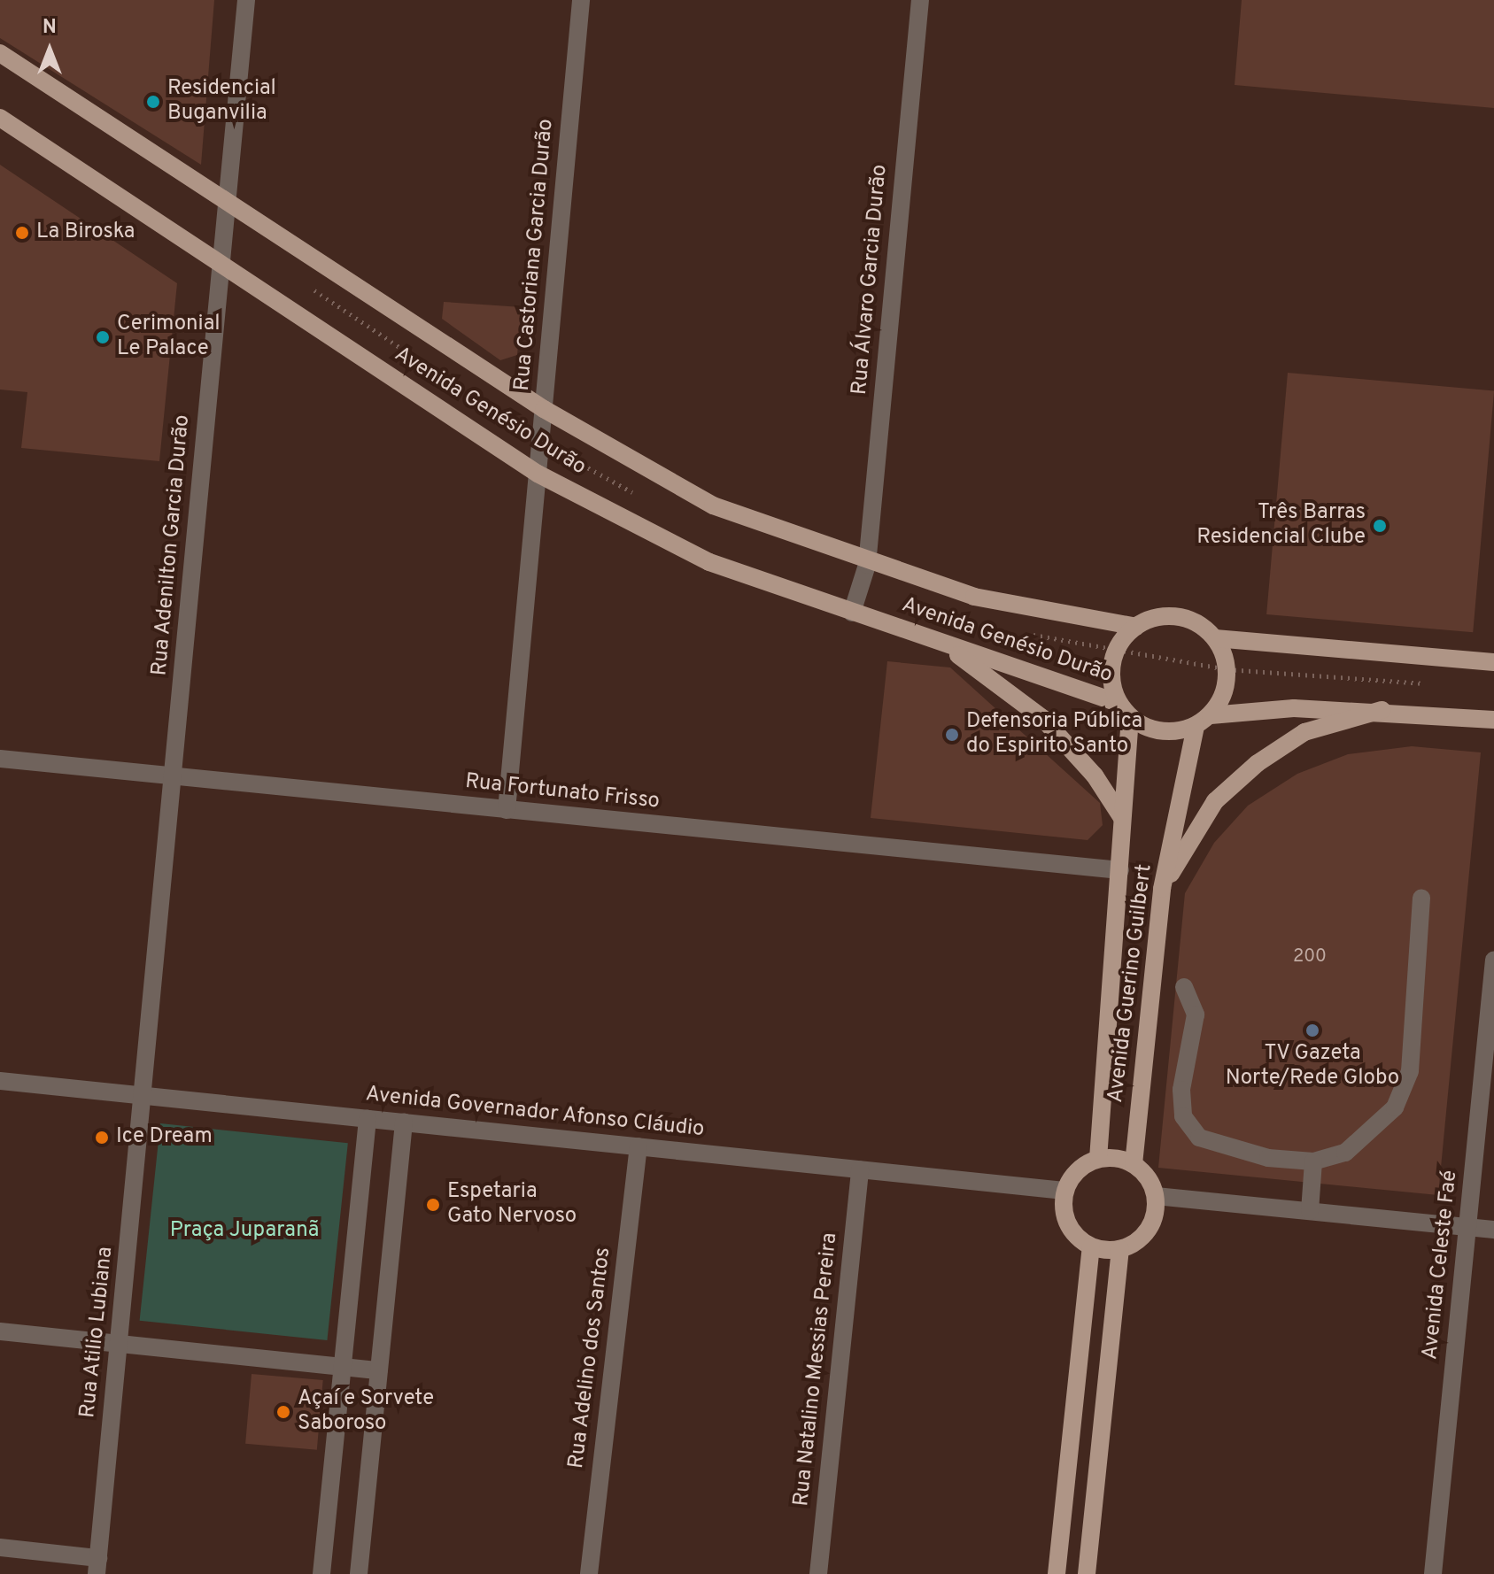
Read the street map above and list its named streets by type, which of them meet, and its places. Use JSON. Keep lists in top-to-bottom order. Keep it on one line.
{"streets":{"main road":["Avenida Genésio Durão","Avenida Guerino Guilbert"],"street":["Rua Castoriana Garcia Durão","Rua Álvaro Garcia Durão","Rua Adenilton Garcia Durão","Rua Fortunato Frisso","Avenida Governador Afonso Cláudio","Avenida Celeste Faé","Rua Atilio Lubiana","Rua Adelino dos Santos","Rua Natalino Messias Pereira"]},"crossings":[["Rua Castoriana Garcia Durão","Avenida Genésio Durão"],["Rua Castoriana Garcia Durão","Rua Fortunato Frisso"],["Rua Álvaro Garcia Durão","Avenida Genésio Durão"],["Avenida Genésio Durão","Rua Adenilton Garcia Durão"],["Avenida Genésio Durão","Avenida Guerino Guilbert"],["Rua Adenilton Garcia Durão","Rua Fortunato Frisso"],["Rua Adenilton Garcia Durão","Avenida Governador Afonso Cláudio"],["Rua Adenilton Garcia Durão","Rua Atilio Lubiana"],["Rua Fortunato Frisso","Avenida Guerino Guilbert"],["Avenida Guerino Guilbert","Avenida Governador Afonso Cláudio"],["Avenida Governador Afonso Cláudio","Rua Atilio Lubiana"],["Avenida Governador Afonso Cláudio","Rua Adelino dos Santos"],["Avenida Governador Afonso Cláudio","Rua Natalino Messias Pereira"]],"parks":["Praça Juparanã"],"places":["Residencial Buganvilia","La Biroska","Cerimonial Le Palace","Três Barras Residencial Clube","Defensoria Pública do Espirito Santo","TV Gazeta Norte/Rede Globo","Ice Dream","Espetaria Gato Nervoso","Açaí e Sorvete Saboroso"],"house_numbers":["200"],"north":"top"}
